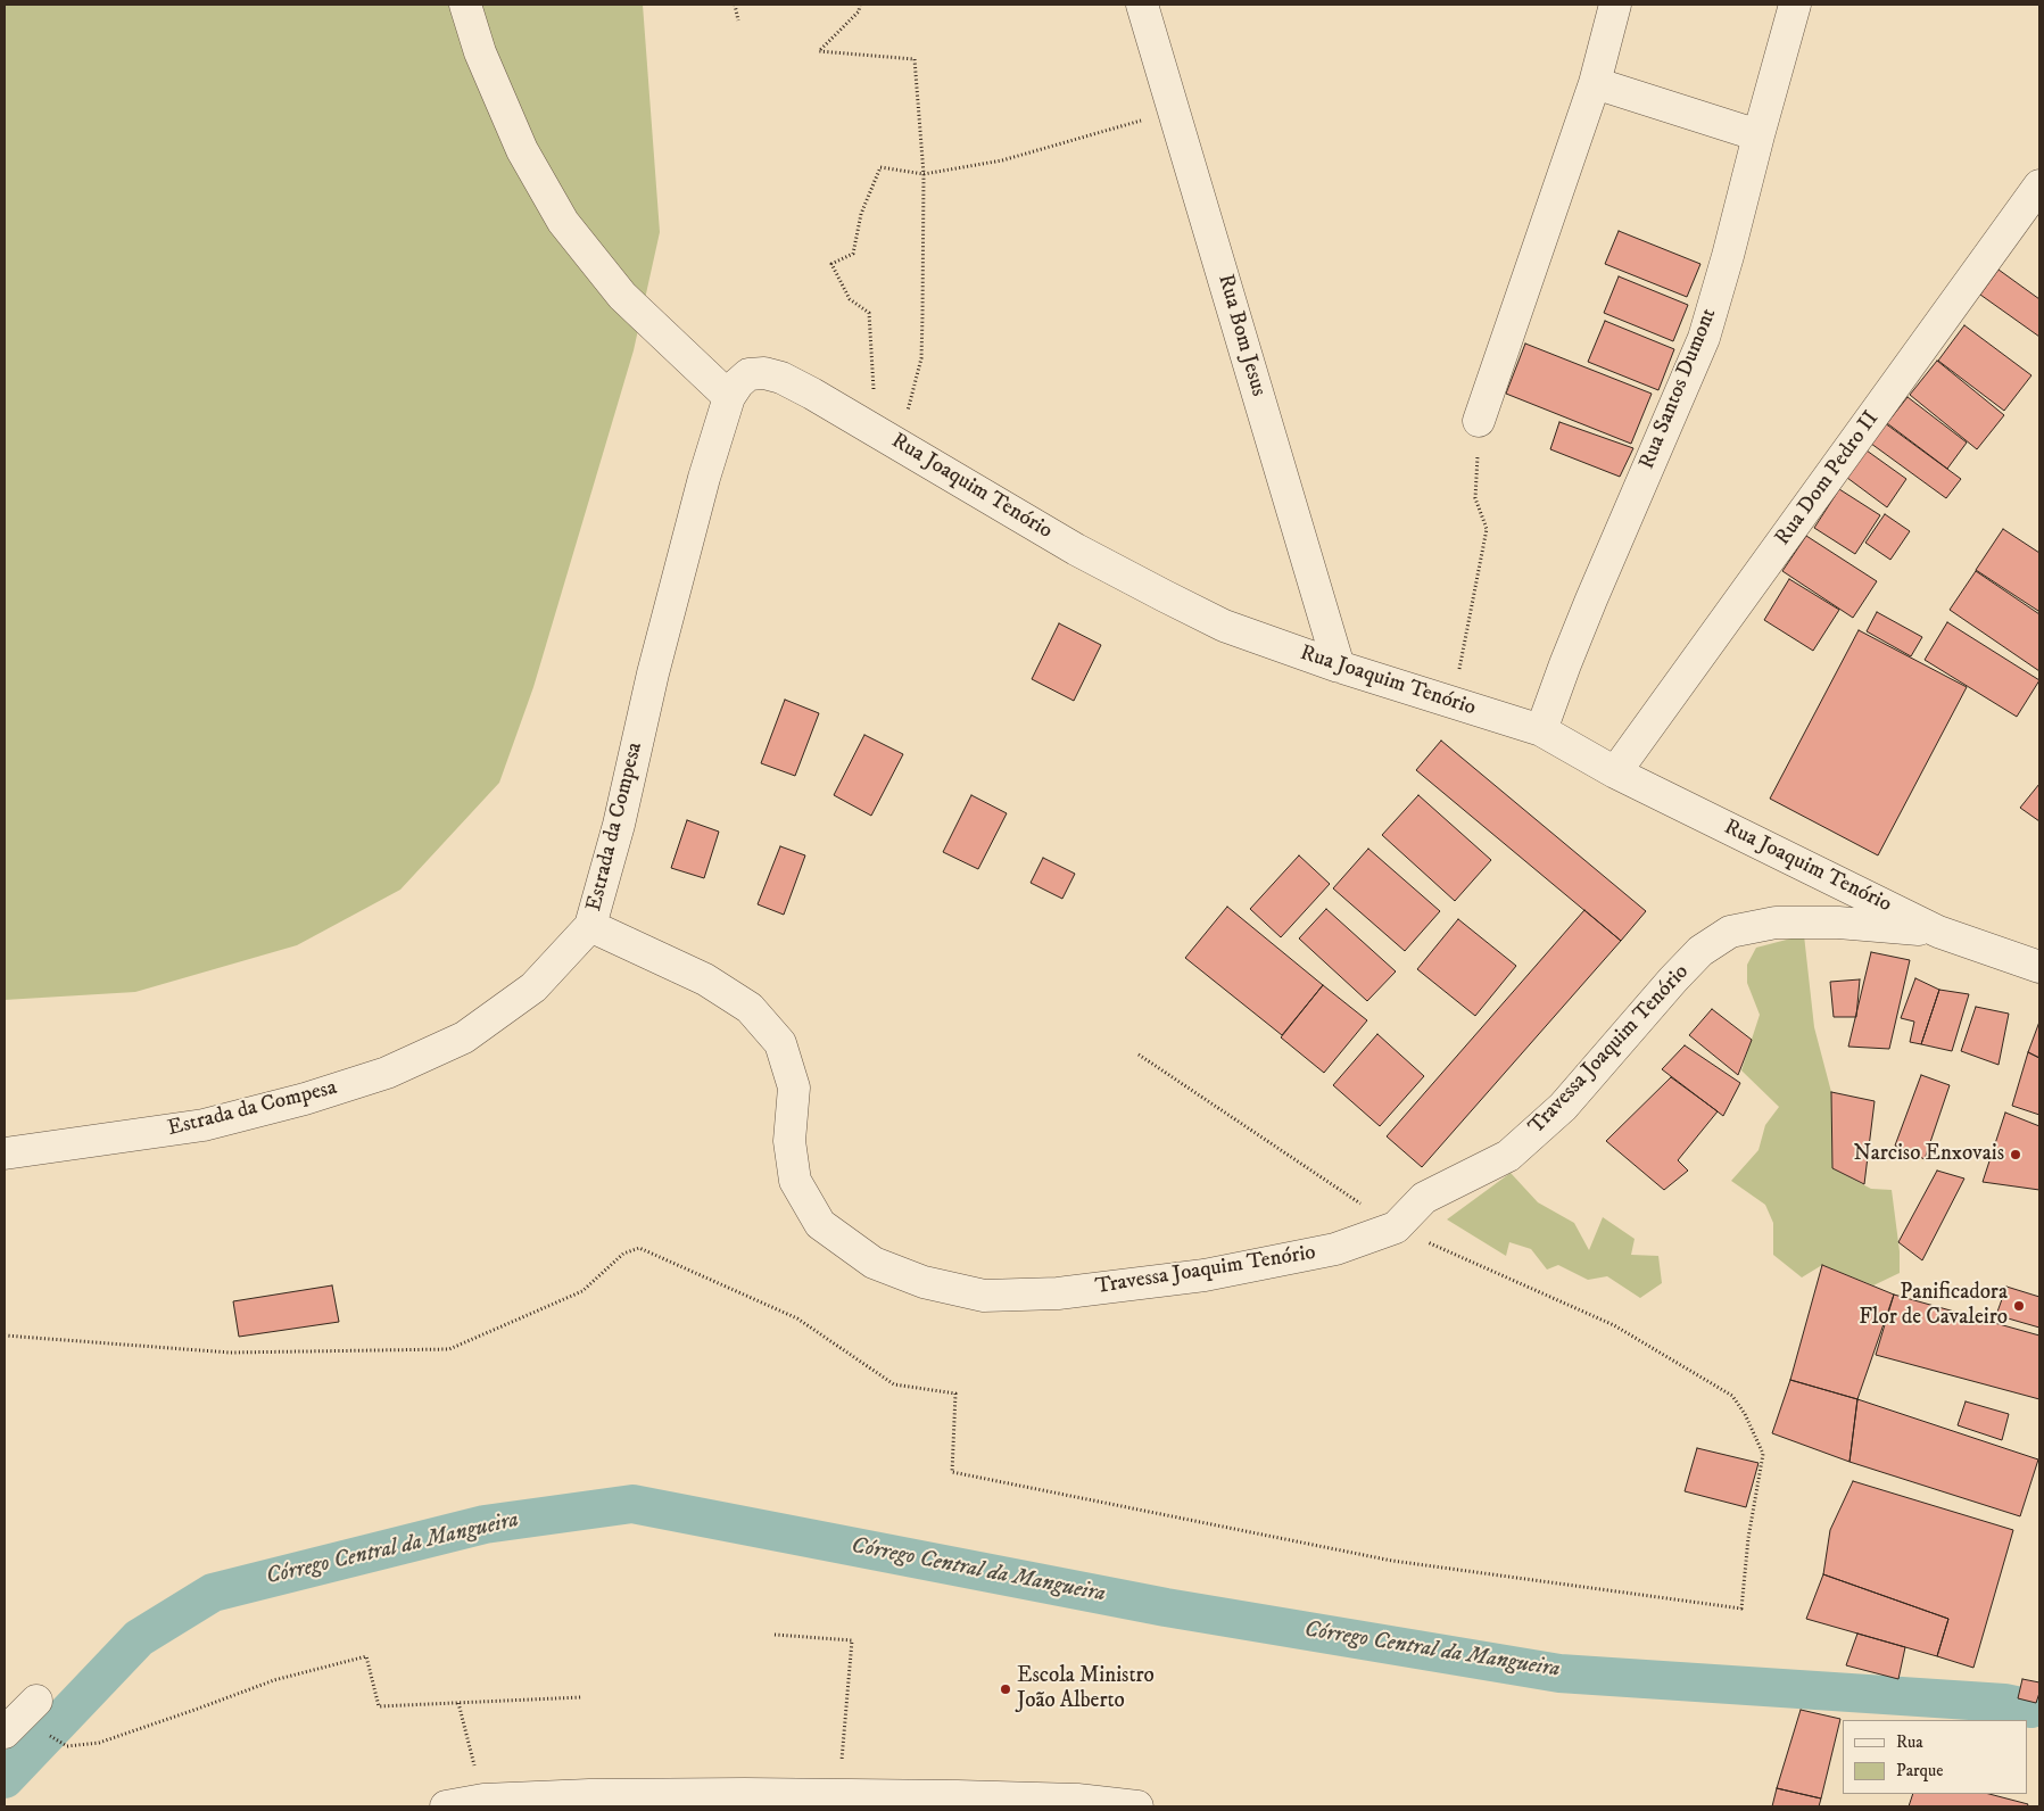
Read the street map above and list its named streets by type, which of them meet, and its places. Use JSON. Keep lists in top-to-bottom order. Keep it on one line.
{"streets":{"street":["Rua Bom Jesus","Rua Santos Dumont","Rua Dom Pedro II","Rua Joaquim Tenório","Estrada da Compesa","Travessa Joaquim Tenório"]},"crossings":[["Rua Bom Jesus","Rua Joaquim Tenório"],["Rua Santos Dumont","Rua Joaquim Tenório"],["Rua Dom Pedro II","Rua Joaquim Tenório"],["Rua Joaquim Tenório","Estrada da Compesa"],["Rua Joaquim Tenório","Travessa Joaquim Tenório"],["Estrada da Compesa","Travessa Joaquim Tenório"]],"water":["Córrego Central da Mangueira"],"places":["Narciso Enxovais","Panificadora Flor de Cavaleiro","Escola Ministro João Alberto"],"legend":["Rua","Parque"]}
